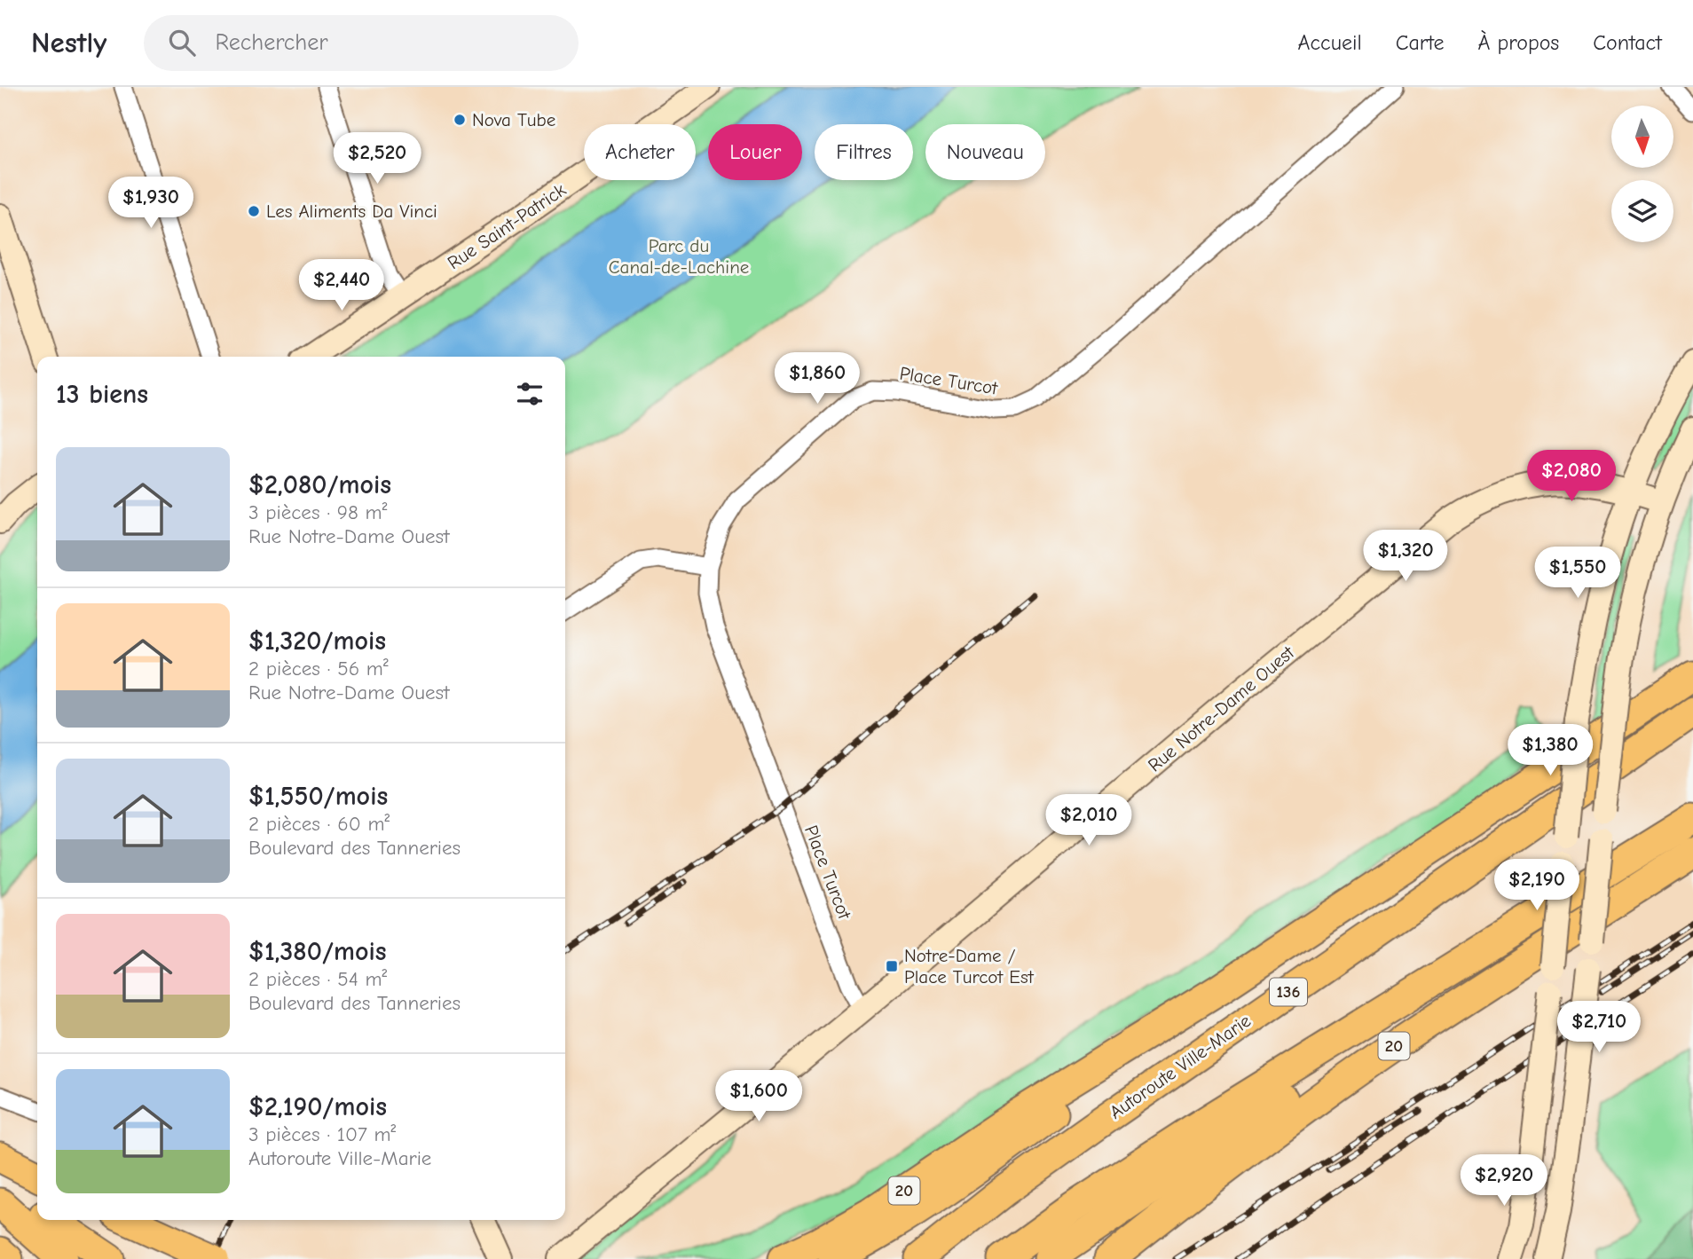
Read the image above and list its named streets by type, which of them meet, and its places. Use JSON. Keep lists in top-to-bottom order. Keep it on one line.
{"streets":{"highway":["136","20","Autoroute Ville-Marie"],"main road":["Rue Saint-Patrick","Rue Notre-Dame Ouest"],"street":["Place Turcot"]},"crossings":[["Place Turcot","Rue Notre-Dame Ouest"]],"parks":["Parc du Canal-de-Lachine"],"places":{"other":["Nova Tube","Les Aliments Da Vinci"],"transit":["Notre-Dame / Place Turcot Est"]},"north":"bottom","page":{"header":"Nestly","search":"Rechercher","nav":["Accueil","Carte","À propos","Contact"],"chip":["Acheter","Louer","Filtres","Nouveau"],"price":["$2,520","$1,930","$2,440","$1,860","$2,080","$1,320","$1,550","$1,380","$2,010","$2,190","$2,710","$1,600","$2,920"],"heading":"13 biens","list":[{"name":"$2,080/mois","note":"3 pièces · 98 m² · Rue Notre-Dame Ouest"},{"name":"$1,320/mois","note":"2 pièces · 56 m² · Rue Notre-Dame Ouest"},{"name":"$1,550/mois","note":"2 pièces · 60 m² · Boulevard des Tanneries"},{"name":"$1,380/mois","note":"2 pièces · 54 m² · Boulevard des Tanneries"},{"name":"$2,190/mois","note":"3 pièces · 107 m² · Autoroute Ville-Marie"}]}}
